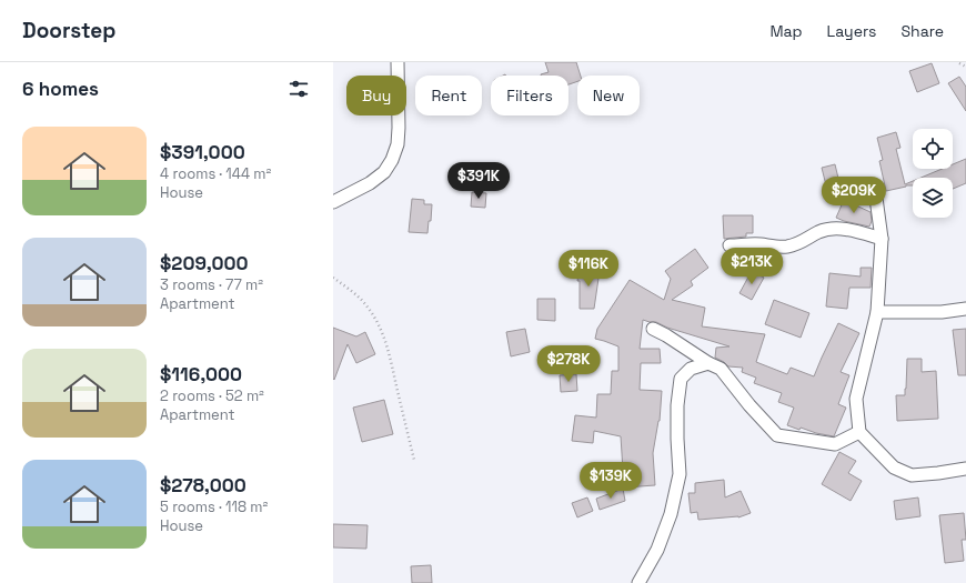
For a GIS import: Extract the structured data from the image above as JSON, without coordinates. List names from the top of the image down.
{
  "page": {
    "header": "Doorstep",
    "nav": ["Map", "Layers", "Share"],
    "heading": "6 homes",
    "chip": [
      "Buy",
      "Rent",
      "Filters",
      "New"
    ],
    "list": [
      {
        "name": "$391,000",
        "note": "4 rooms · 144 m² · House"
      },
      {
        "name": "$209,000",
        "note": "3 rooms · 77 m² · Apartment"
      },
      {
        "name": "$116,000",
        "note": "2 rooms · 52 m² · Apartment"
      },
      {
        "name": "$278,000",
        "note": "5 rooms · 118 m² · House"
      }
    ],
    "price": [
      "$391K",
      "$209K",
      "$213K",
      "$116K",
      "$278K",
      "$139K"
    ]
  }
}
